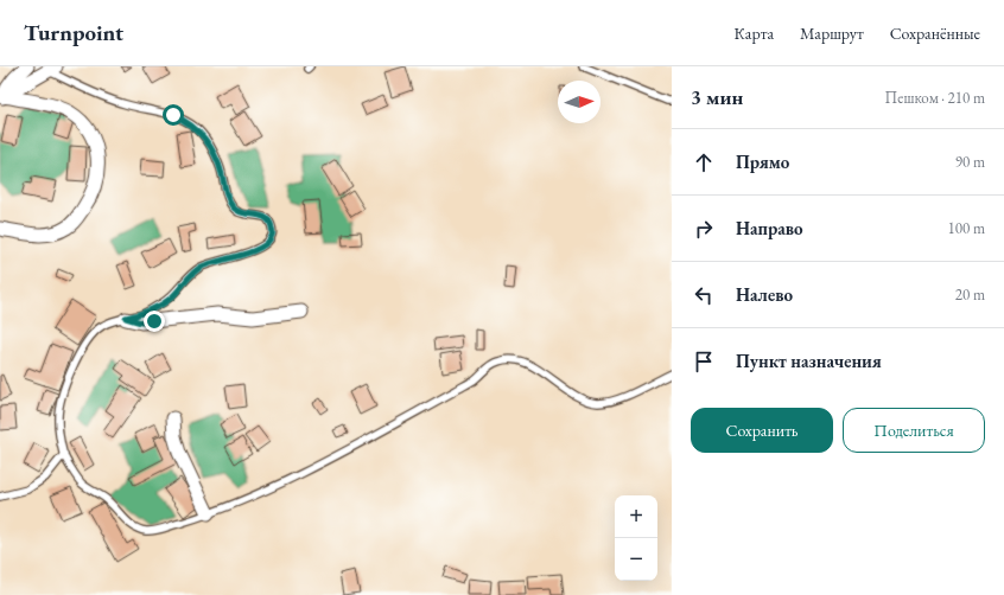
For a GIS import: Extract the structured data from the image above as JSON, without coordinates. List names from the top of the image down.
{
  "north": "right",
  "page": {
    "header": "Turnpoint",
    "nav": ["Карта", "Маршрут", "Сохранённые"],
    "heading": ["3 мин", "Пешком · 210 m"],
    "list": [
      ["Прямо", "90 m"],
      ["Направо", "100 m"],
      ["Налево", "20 m"],
      "Пункт назначения"
    ],
    "buttons": ["Сохранить", "Поделиться"],
    "map_buttons": ["+", "−"]
  }
}
